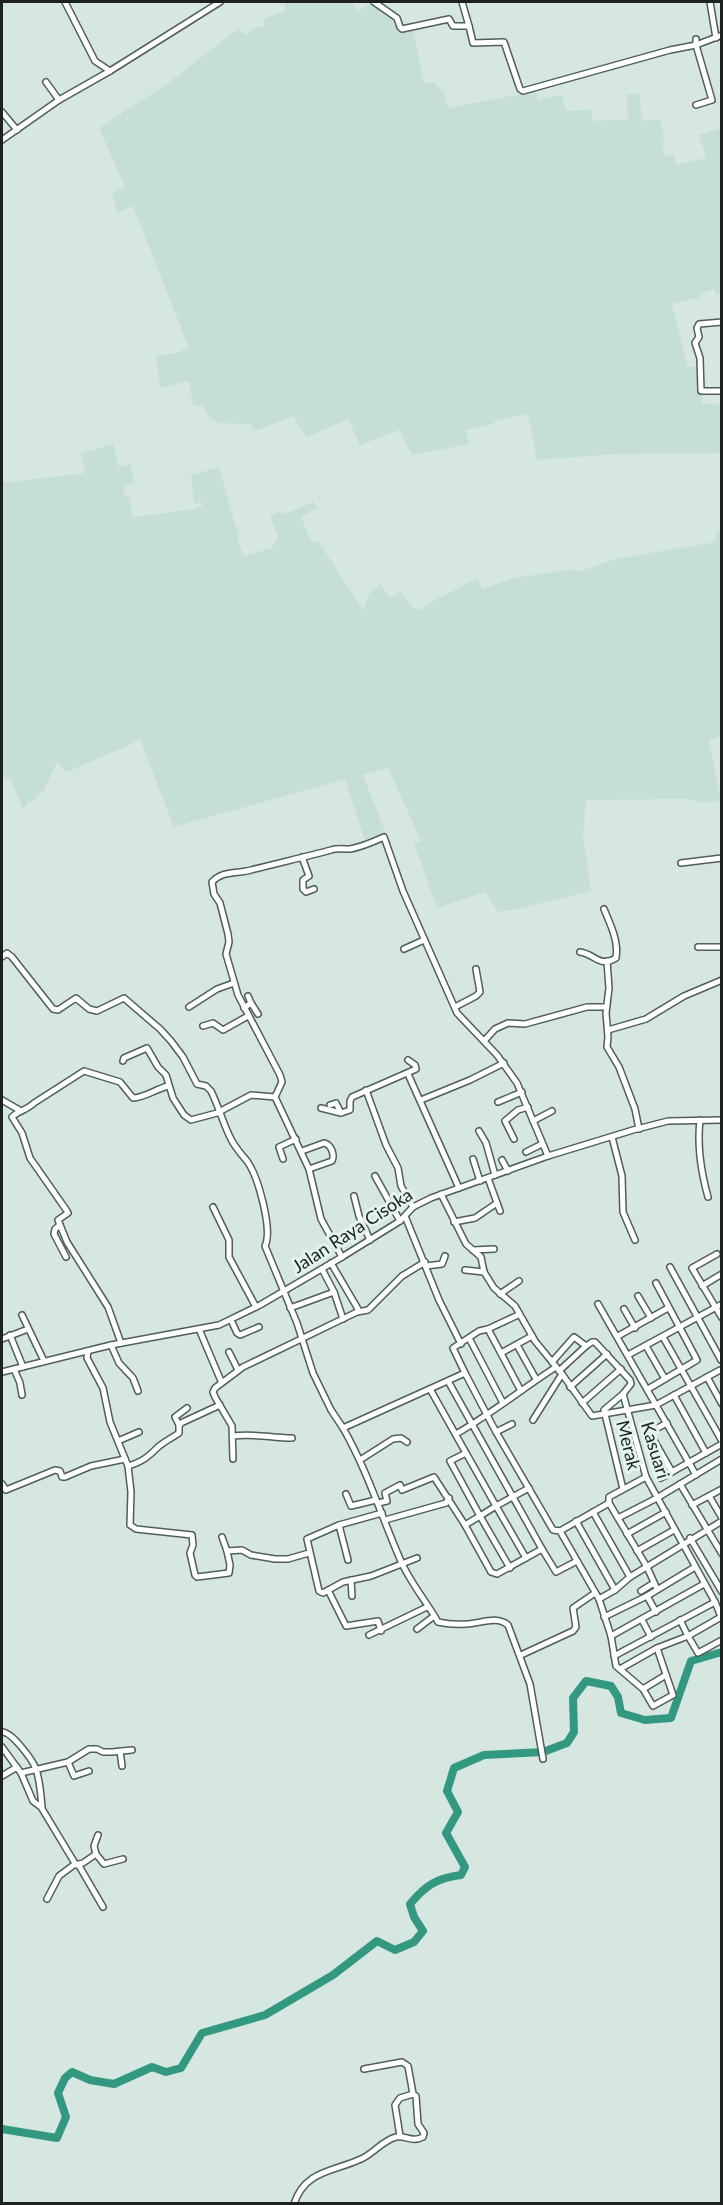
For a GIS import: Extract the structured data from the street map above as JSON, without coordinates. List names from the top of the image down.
{
  "streets": {
    "street": ["Jalan Raya Cisoka", "Merak", "Kasuari"]
  }
}
